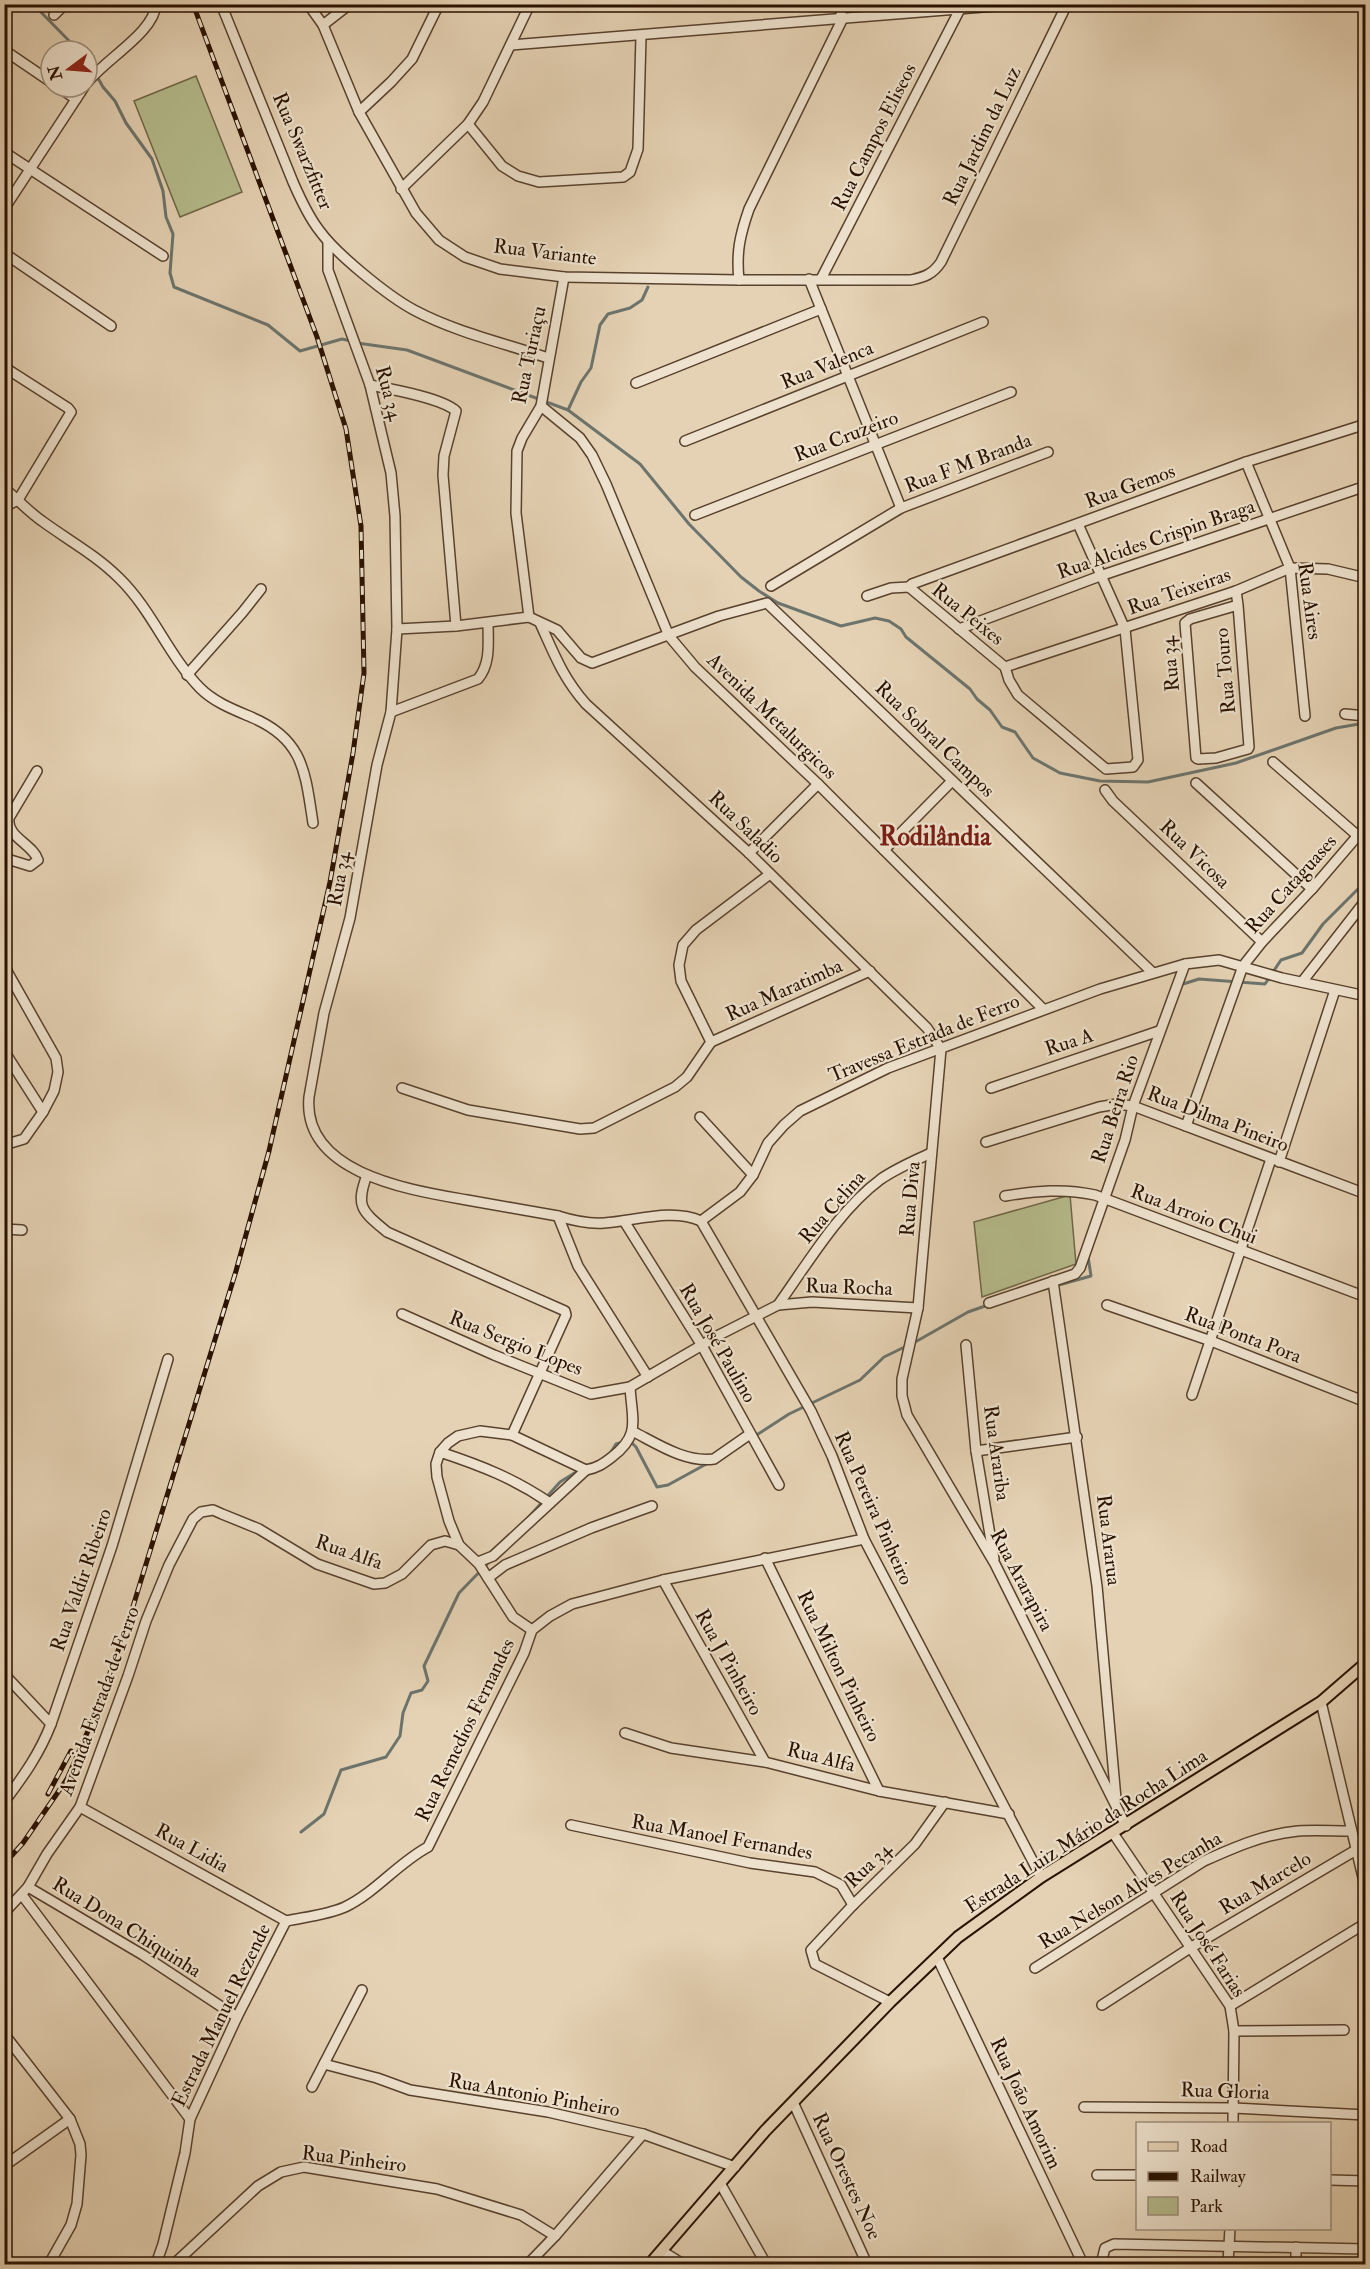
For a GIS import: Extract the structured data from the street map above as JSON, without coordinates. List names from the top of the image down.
{
  "streets": {
    "main road": ["Estrada Luiz Mário da Rocha Lima"],
    "street": [
      "Rua Jardim da Luz",
      "Rua Campos Eliseos",
      "Rua Swarzfitter",
      "Rua Variante",
      "Rua Turiaçu",
      "Rua Valenca",
      "Rua 34",
      "Rua Cruzeiro",
      "Rua F M Branda",
      "Rua Gemos",
      "Rua Alcides Crispin Braga",
      "Rua Teixeiras",
      "Rua Aires",
      "Rua Peixes",
      "Rua Touro",
      "Avenida Metalurgicos",
      "Rua Sobral Campos",
      "Rua Saladio",
      "Rua Vicosa",
      "Rua Cataguases",
      "Rua Maratimba",
      "Travessa Estrada de Ferro",
      "Rua A",
      "Rua Beira Rio",
      "Rua Dilma Pineiro",
      "Rua Diva",
      "Rua Celina",
      "Rua Arroio Chui",
      "Rua Rocha",
      "Rua Ponta Pora",
      "Rua Sergio Lopes",
      "Rua José Paulino",
      "Rua Arariba",
      "Rua Pereira Pinheiro",
      "Rua Ararua",
      "Rua Alfa",
      "Rua Valdir Ribeiro",
      "Rua Ararapira",
      "Rua J Pinheiro",
      "Rua Milton Pinheiro",
      "Avenida Estrada de Ferro",
      "Rua Remedios Fernandes",
      "Rua Manoel Fernandes",
      "Rua Lidia",
      "Rua Marcelo",
      "Rua Nelson Alves Pecanha",
      "Rua Dona Chiquinha",
      "Rua José Farias",
      "Estrada Manuel Rezende",
      "Rua Gloria",
      "Rua Antonio Pinheiro",
      "Rua João Amorim",
      "Rua Pinheiro",
      "Rua Orestes Noe"
    ]
  },
  "crossings": [
    ["Rua Jardim da Luz", "Rua Variante"],
    ["Rua Campos Eliseos", "Rua Variante"],
    ["Rua Swarzfitter", "Rua Turiaçu"],
    ["Rua Swarzfitter", "Rua 34"],
    ["Rua Variante", "Rua Turiaçu"],
    ["Rua Turiaçu", "Avenida Metalurgicos"],
    ["Rua 34", "Rua Touro"],
    ["Rua 34", "Rua Alfa"],
    ["Rua 34", "Estrada Luiz Mário da Rocha Lima"],
    ["Rua 34", "Rua Manoel Fernandes"],
    ["Rua Gemos", "Rua Aires"],
    ["Rua Gemos", "Rua Peixes"],
    ["Rua Alcides Crispin Braga", "Rua Aires"],
    ["Rua Alcides Crispin Braga", "Rua Peixes"],
    ["Rua Teixeiras", "Rua Aires"],
    ["Rua Teixeiras", "Rua Peixes"],
    ["Rua Teixeiras", "Rua Touro"],
    ["Avenida Metalurgicos", "Rua Sobral Campos"],
    ["Avenida Metalurgicos", "Travessa Estrada de Ferro"],
    ["Rua Sobral Campos", "Travessa Estrada de Ferro"],
    ["Rua Saladio", "Rua Maratimba"],
    ["Rua Saladio", "Travessa Estrada de Ferro"],
    ["Rua Saladio", "Rua Diva"],
    ["Rua Vicosa", "Rua Cataguases"],
    ["Rua Cataguases", "Travessa Estrada de Ferro"],
    ["Rua Cataguases", "Rua Dilma Pineiro"],
    ["Travessa Estrada de Ferro", "Rua Beira Rio"],
    ["Travessa Estrada de Ferro", "Rua Diva"],
    ["Travessa Estrada de Ferro", "Rua Pereira Pinheiro"],
    ["Rua A", "Rua Beira Rio"],
    ["Rua Beira Rio", "Rua Dilma Pineiro"],
    ["Rua Beira Rio", "Rua Arroio Chui"],
    ["Rua Beira Rio", "Rua Ararua"],
    ["Rua Diva", "Rua Celina"],
    ["Rua Diva", "Rua Rocha"],
    ["Rua Diva", "Rua Ararapira"],
    ["Rua Celina", "Rua Rocha"],
    ["Rua Celina", "Rua Sergio Lopes"],
    ["Rua Rocha", "Rua Sergio Lopes"],
    ["Rua Sergio Lopes", "Rua José Paulino"],
    ["Rua Sergio Lopes", "Rua Pereira Pinheiro"],
    ["Rua Arariba", "Rua Ararapira"],
    ["Rua Pereira Pinheiro", "Rua Alfa"],
    ["Rua Pereira Pinheiro", "Rua Remedios Fernandes"],
    ["Rua Pereira Pinheiro", "Estrada Luiz Mário da Rocha Lima"],
    ["Rua Ararua", "Rua Ararapira"],
    ["Rua Alfa", "Rua J Pinheiro"],
    ["Rua Alfa", "Rua Milton Pinheiro"],
    ["Rua Alfa", "Avenida Estrada de Ferro"],
    ["Rua Ararapira", "Estrada Luiz Mário da Rocha Lima"],
    ["Rua J Pinheiro", "Rua Remedios Fernandes"],
    ["Rua Milton Pinheiro", "Rua Remedios Fernandes"],
    ["Avenida Estrada de Ferro", "Rua Lidia"],
    ["Avenida Estrada de Ferro", "Rua Dona Chiquinha"],
    ["Rua Remedios Fernandes", "Rua Lidia"],
    ["Rua Remedios Fernandes", "Estrada Manuel Rezende"],
    ["Estrada Luiz Mário da Rocha Lima", "Rua José Farias"],
    ["Estrada Luiz Mário da Rocha Lima", "Rua Antonio Pinheiro"],
    ["Estrada Luiz Mário da Rocha Lima", "Rua João Amorim"],
    ["Estrada Luiz Mário da Rocha Lima", "Rua Orestes Noe"],
    ["Rua Lidia", "Estrada Manuel Rezende"],
    ["Rua Marcelo", "Rua José Farias"],
    ["Rua Nelson Alves Pecanha", "Rua José Farias"],
    ["Rua Dona Chiquinha", "Estrada Manuel Rezende"],
    ["Rua José Farias", "Rua Gloria"]
  ],
  "districts": ["Rodilândia"],
  "legend": ["Road", "Railway", "Park"],
  "north": "left"
}
